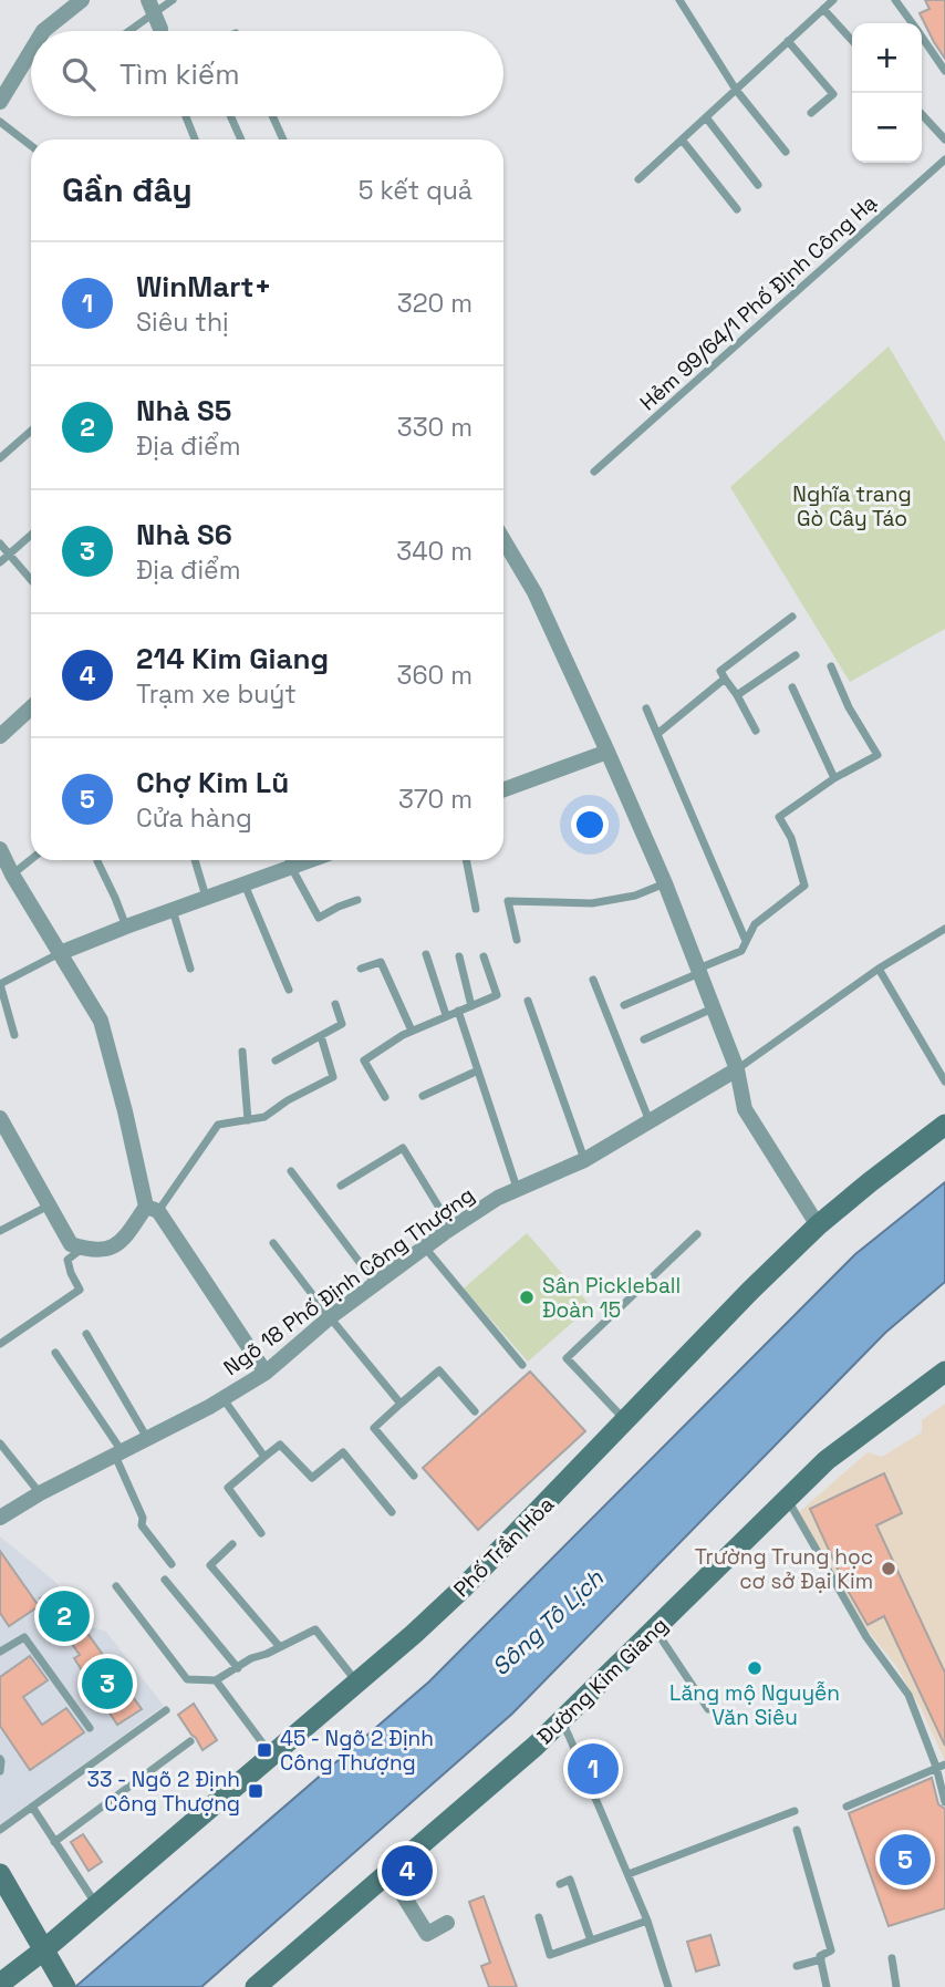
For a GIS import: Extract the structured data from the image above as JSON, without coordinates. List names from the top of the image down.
{
  "streets": {
    "main road": ["Phố Trần Hòa", "Đường Kim Giang"],
    "street": ["Ngõ 18 Phố Định Công Thượng"],
    "lane": ["Hẻm 99/64/1 Phố Định Công Hạ"]
  },
  "water": ["Sông Tô Lịch"],
  "parks": ["Nghĩa trang Gò Cây Táo"],
  "places": {
    "other": ["Sân Pickleball Đoàn 15", "Trường Trung học cơ sở Đại Kim", "Lăng mộ Nguyễn Văn Siêu"],
    "transit": ["45 - Ngõ 2 Định Công Thượng", "33 - Ngõ 2 Định Công Thượng"]
  },
  "page": {
    "map_buttons": ["+", "−"],
    "search": "Tìm kiếm",
    "heading": ["Gần đây", "5 kết quả"],
    "list": [
      {
        "mark": "1",
        "name": "WinMart+",
        "note": "Siêu thị",
        "value": "320 m"
      },
      {
        "mark": "2",
        "name": "Nhà S5",
        "note": "Địa điểm",
        "value": "330 m"
      },
      {
        "mark": "3",
        "name": "Nhà S6",
        "note": "Địa điểm",
        "value": "340 m"
      },
      {
        "mark": "4",
        "name": "214 Kim Giang",
        "note": "Trạm xe buýt",
        "value": "360 m"
      },
      {
        "mark": "5",
        "name": "Chợ Kim Lũ",
        "note": "Cửa hàng",
        "value": "370 m"
      }
    ],
    "pins": [
      "2",
      "3",
      "1",
      "5",
      "4"
    ]
  }
}
